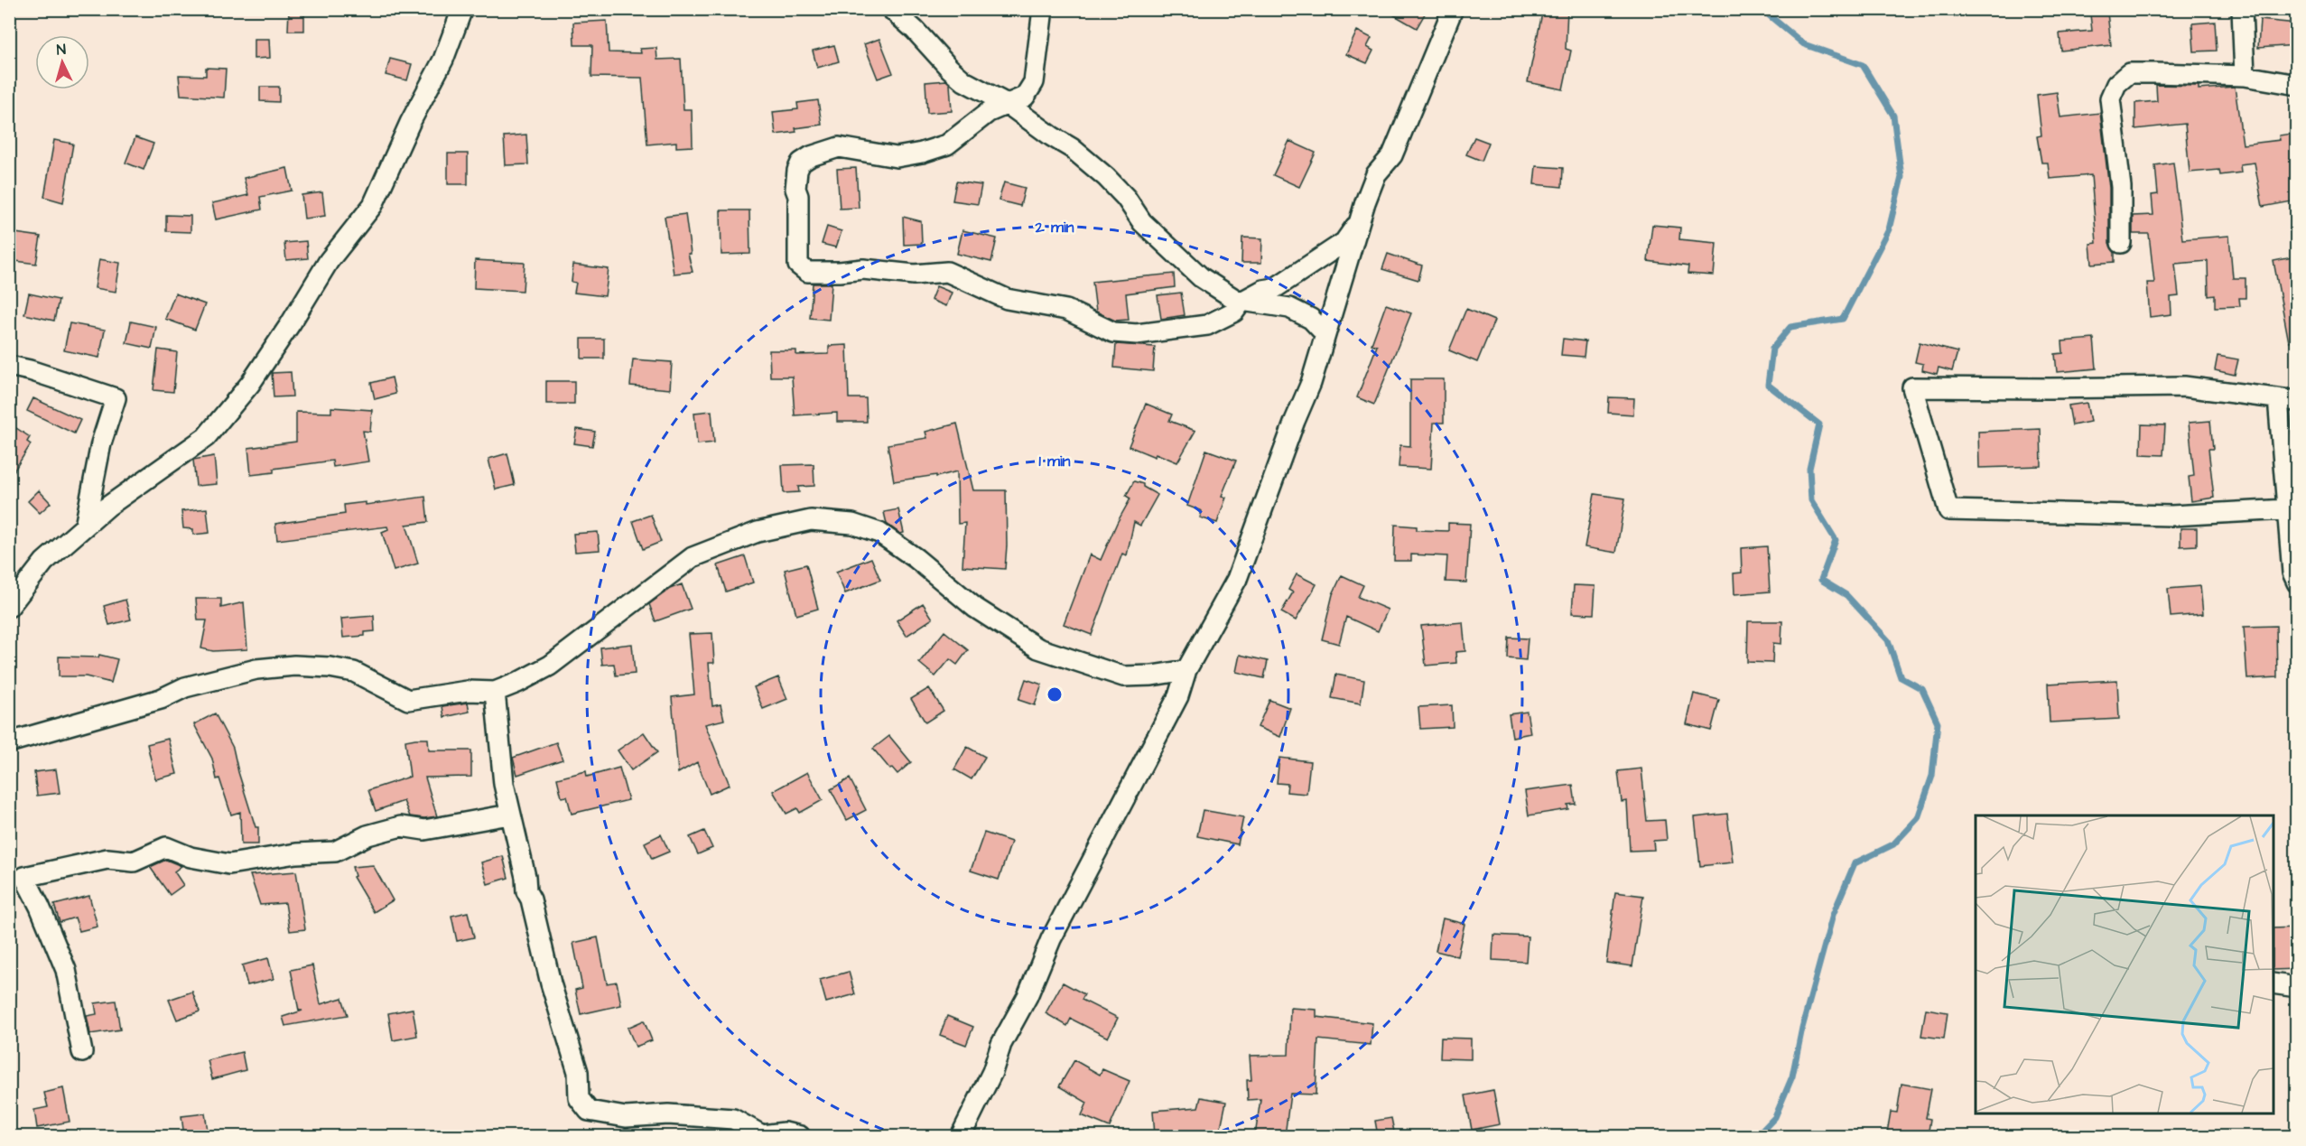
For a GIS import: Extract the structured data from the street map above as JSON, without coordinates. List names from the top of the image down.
{
  "north": "top",
  "rings": ["2 min", "1 min"]
}
